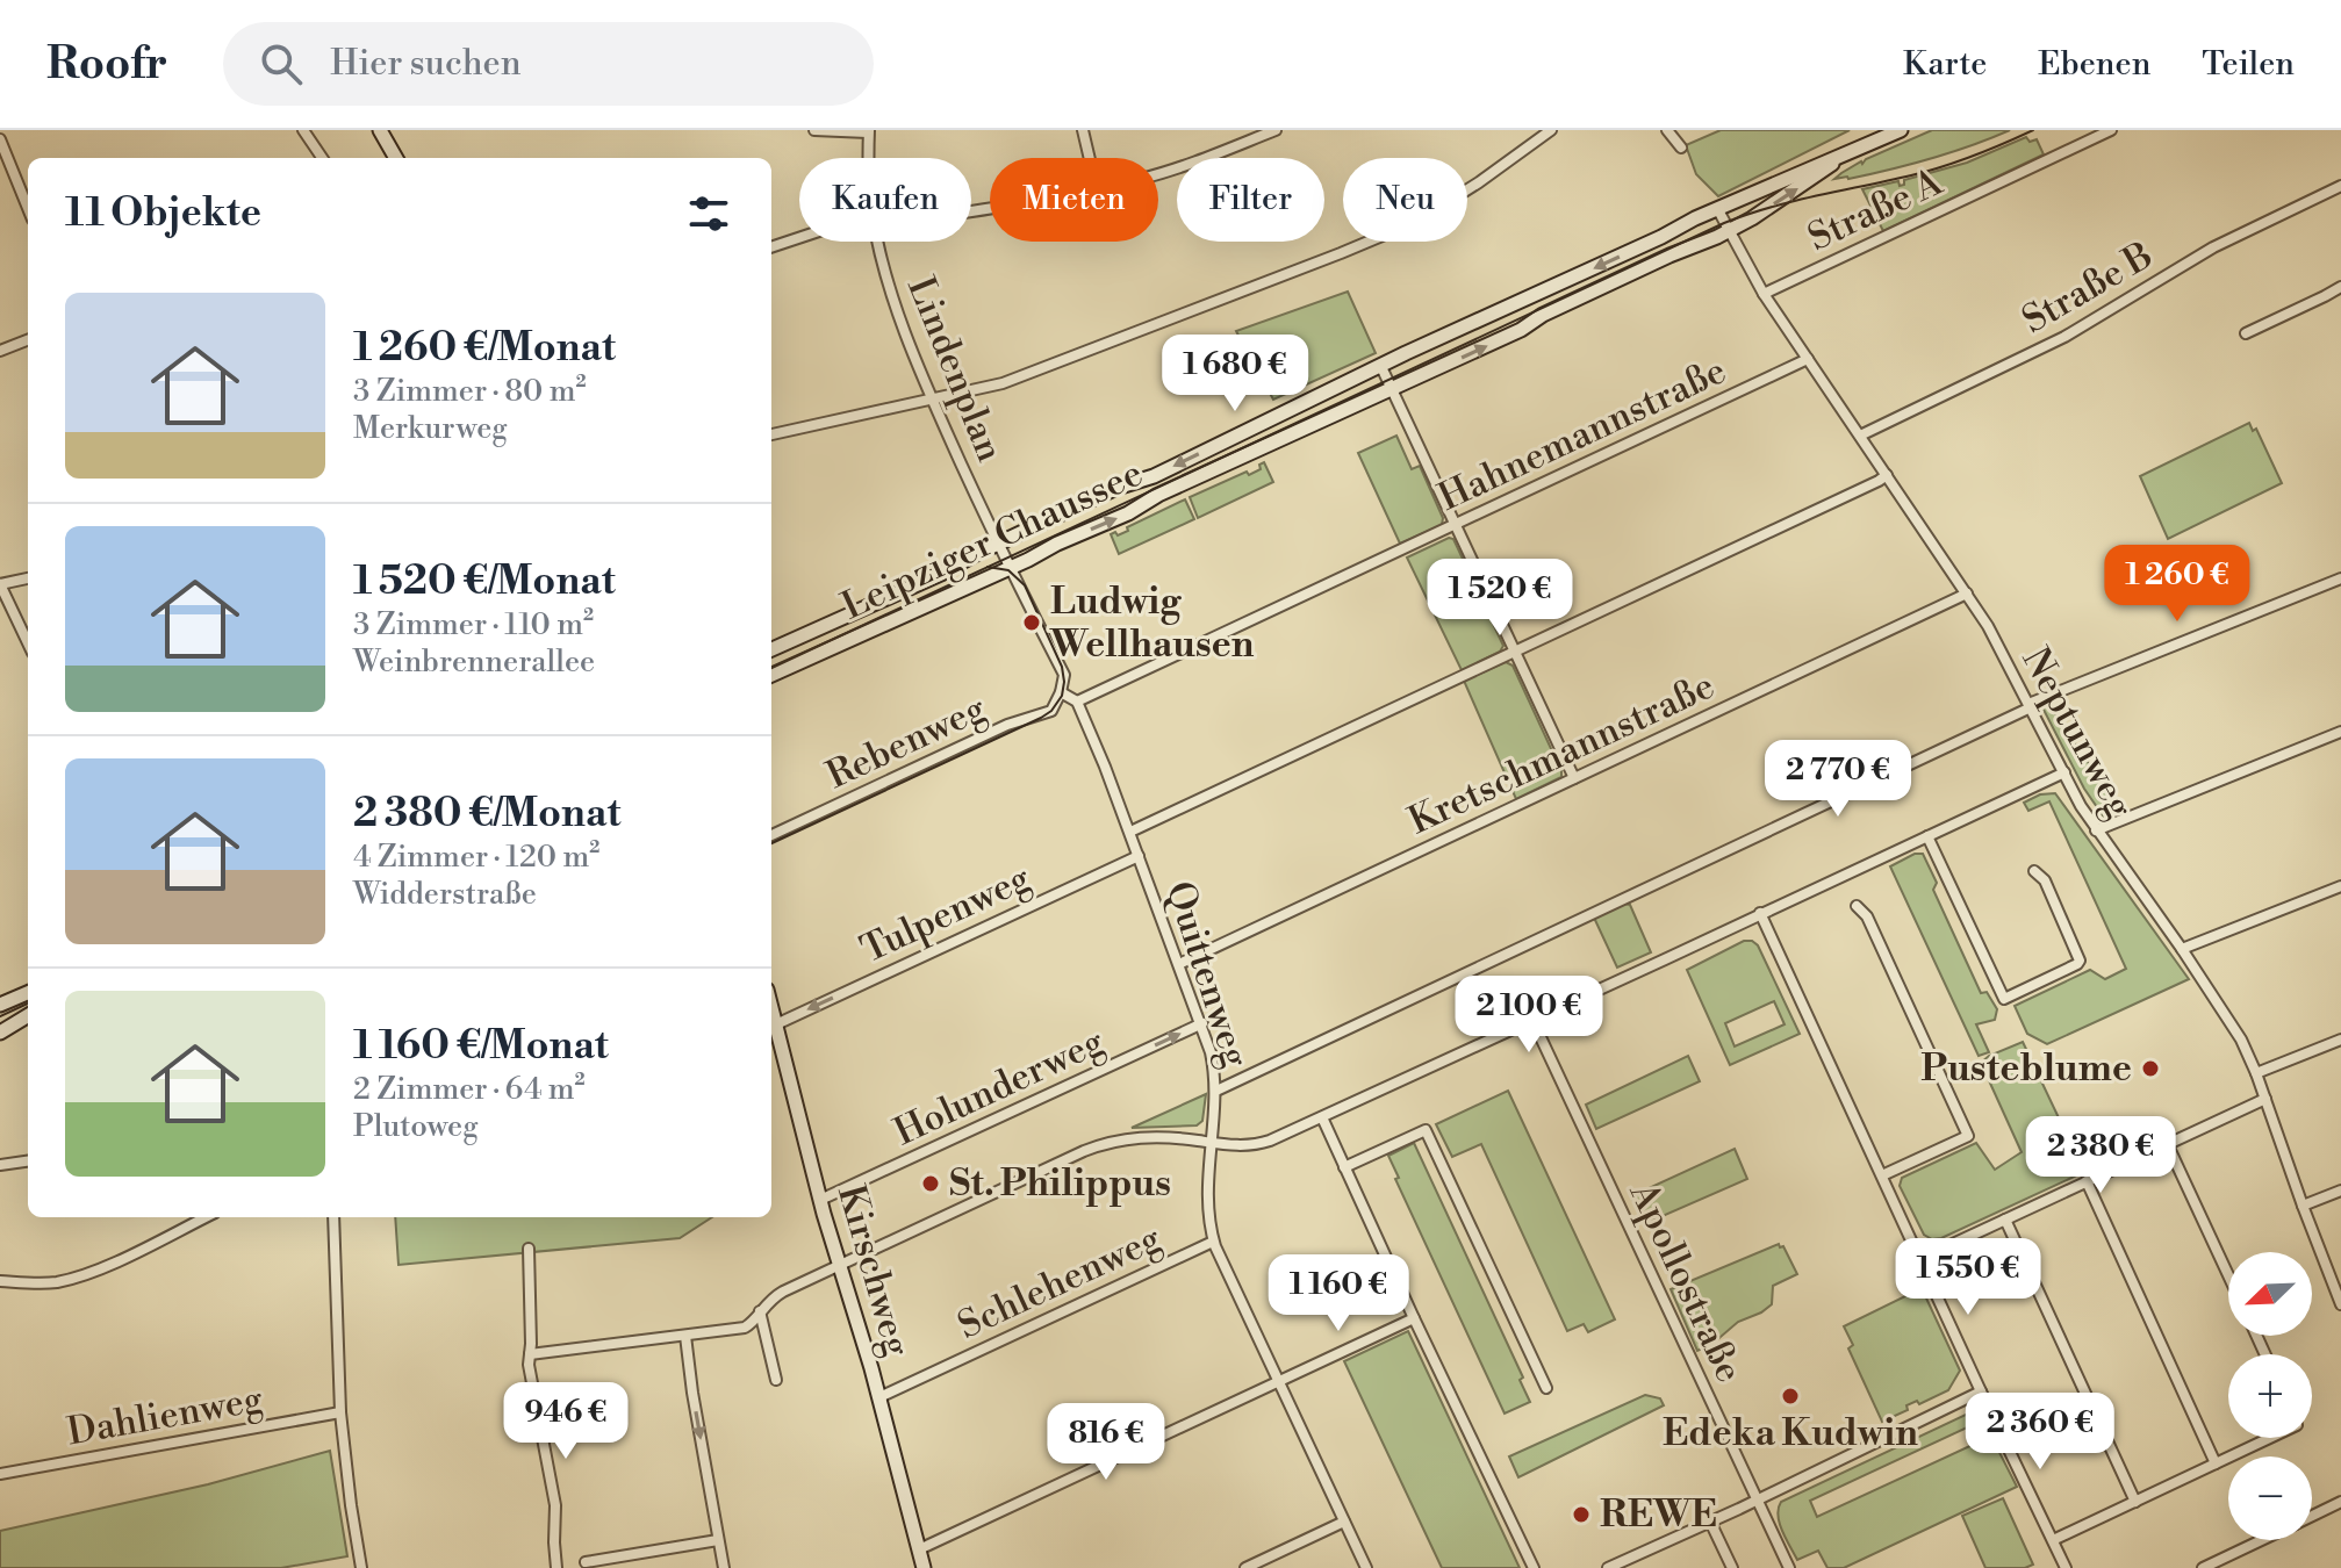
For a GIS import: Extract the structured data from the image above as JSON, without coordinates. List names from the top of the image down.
{
  "streets": {
    "main road": ["Leipziger Chaussee", "Kirschweg"],
    "street": [
      "Straße A",
      "Straße B",
      "Lindenplan",
      "Hahnemannstraße",
      "Neptunweg",
      "Rebenweg",
      "Kretschmannstraße",
      "Tulpenweg",
      "Quittenweg",
      "Holunderweg",
      "Schlehenweg",
      "Apollostraße",
      "Dahlienweg"
    ]
  },
  "crossings": [
    ["Straße A", "Neptunweg"],
    ["Straße B", "Neptunweg"],
    ["Lindenplan", "Leipziger Chaussee"],
    ["Hahnemannstraße", "Neptunweg"],
    ["Hahnemannstraße", "Quittenweg"],
    ["Leipziger Chaussee", "Neptunweg"],
    ["Neptunweg", "Kretschmannstraße"],
    ["Kretschmannstraße", "Quittenweg"],
    ["Tulpenweg", "Quittenweg"],
    ["Tulpenweg", "Kirschweg"],
    ["Quittenweg", "Holunderweg"],
    ["Quittenweg", "Schlehenweg"],
    ["Holunderweg", "Kirschweg"],
    ["Kirschweg", "Schlehenweg"]
  ],
  "one_way": ["Tulpenweg"],
  "places": [
    "Ludwig Wellhausen",
    "Pusteblume",
    "St. Philippus",
    "Edeka Kudwin",
    "REWE"
  ],
  "north": "bottom left",
  "page": {
    "header": "Roofr",
    "search": "Hier suchen",
    "nav": ["Karte", "Ebenen", "Teilen"],
    "chip": [
      "Kaufen",
      "Mieten",
      "Filter",
      "Neu"
    ],
    "heading": "11 Objekte",
    "list": [
      {
        "name": "1 260 €/Monat",
        "note": "3 Zimmer · 80 m² · Merkurweg"
      },
      {
        "name": "1 520 €/Monat",
        "note": "3 Zimmer · 110 m² · Weinbrennerallee"
      },
      {
        "name": "2 380 €/Monat",
        "note": "4 Zimmer · 120 m² · Widderstraße"
      },
      {
        "name": "1 160 €/Monat",
        "note": "2 Zimmer · 64 m² · Plutoweg"
      }
    ],
    "price": [
      "1 680 €",
      "1 260 €",
      "1 520 €",
      "2 770 €",
      "2 100 €",
      "2 380 €",
      "1 550 €",
      "1 160 €",
      "946 €",
      "2 360 €",
      "816 €"
    ],
    "map_buttons": ["+", "−"]
  }
}
